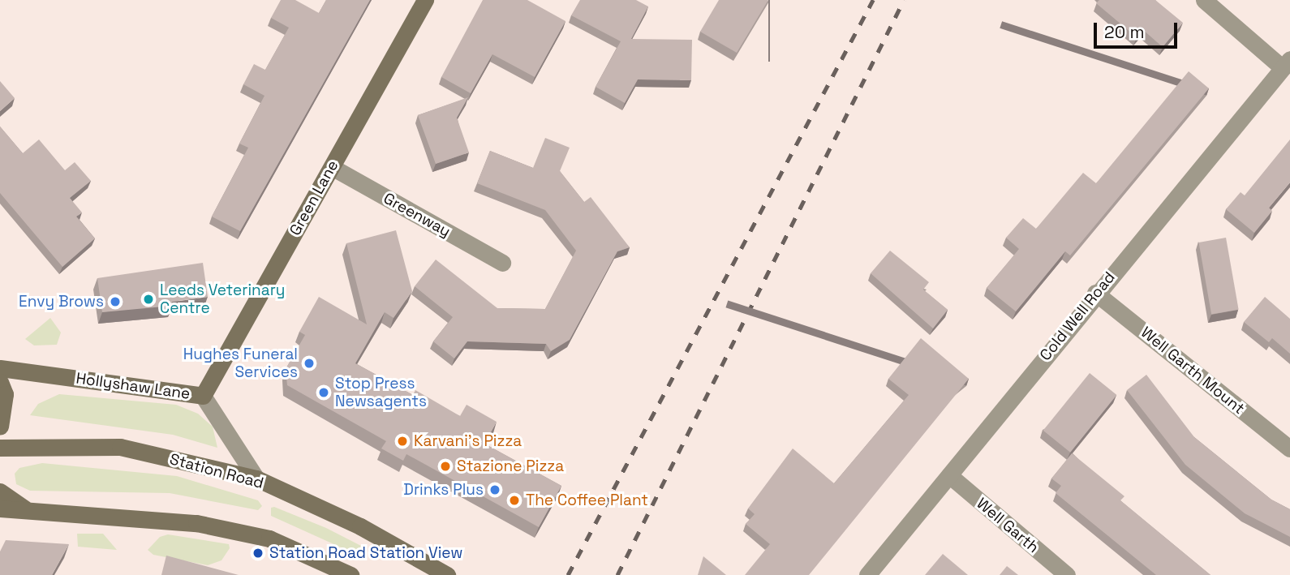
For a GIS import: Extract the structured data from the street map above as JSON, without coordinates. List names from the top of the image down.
{
  "streets": {
    "main road": ["Green Lane", "Hollyshaw Lane", "Station Road"],
    "street": [
      "Greenway",
      "Cold Well Road",
      "Well Garth Mount",
      "Well Garth"
    ]
  },
  "crossings": [
    ["Green Lane", "Greenway"],
    ["Green Lane", "Hollyshaw Lane"],
    ["Cold Well Road", "Well Garth Mount"],
    ["Cold Well Road", "Well Garth"],
    ["Hollyshaw Lane", "Station Road"]
  ],
  "places": [
    "Leeds Veterinary Centre",
    "Envy Brows",
    "Hughes Funeral Services",
    "Stop Press Newsagents",
    "Karvani's Pizza",
    "Stazione Pizza",
    "Drinks Plus",
    "The Coffee Plant",
    "Station Road Station View"
  ],
  "scale_bar": "20 m"
}
